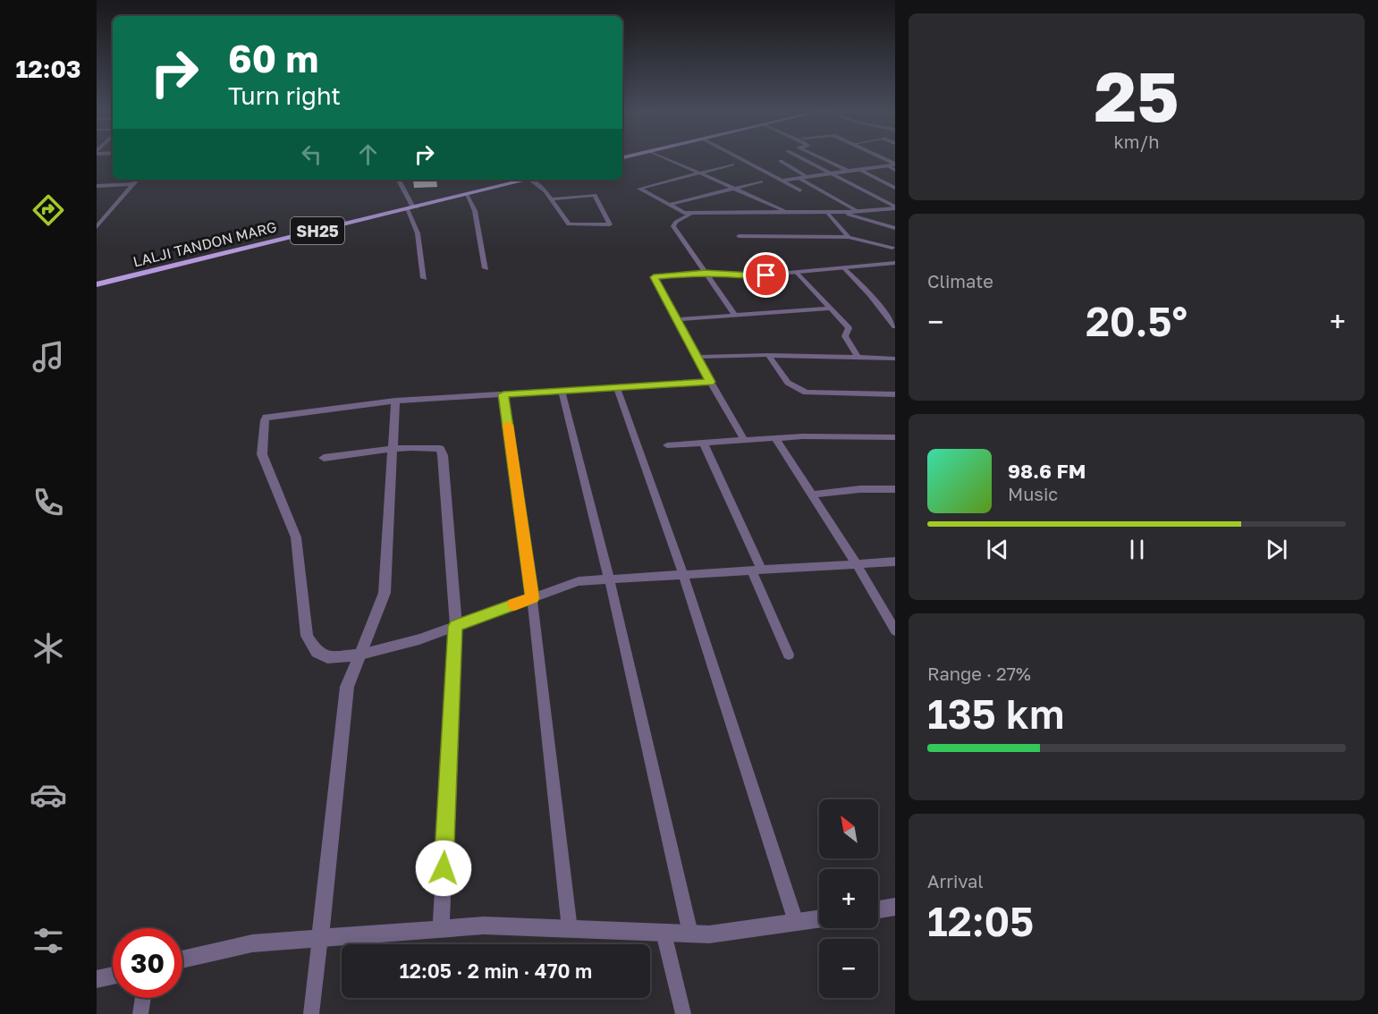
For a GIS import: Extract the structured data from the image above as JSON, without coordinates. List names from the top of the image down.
{
  "streets": {
    "main road": ["SH25", "LALJI TANDON MARG"]
  },
  "north": "top left",
  "page": {
    "tabs": "12:03",
    "tile": [
      ["25", "km/h"],
      "Climate",
      ["Range · 27%", "135 km"],
      ["Arrival", "12:05"]
    ],
    "turn": ["60 m", "Turn right"],
    "heat": ["−", "20.5°", "+"],
    "song": ["98.6 FM", "Music"],
    "map_buttons": ["+", "−"],
    "limit": "30",
    "trip": "12:05 · 2 min · 470 m"
  }
}
